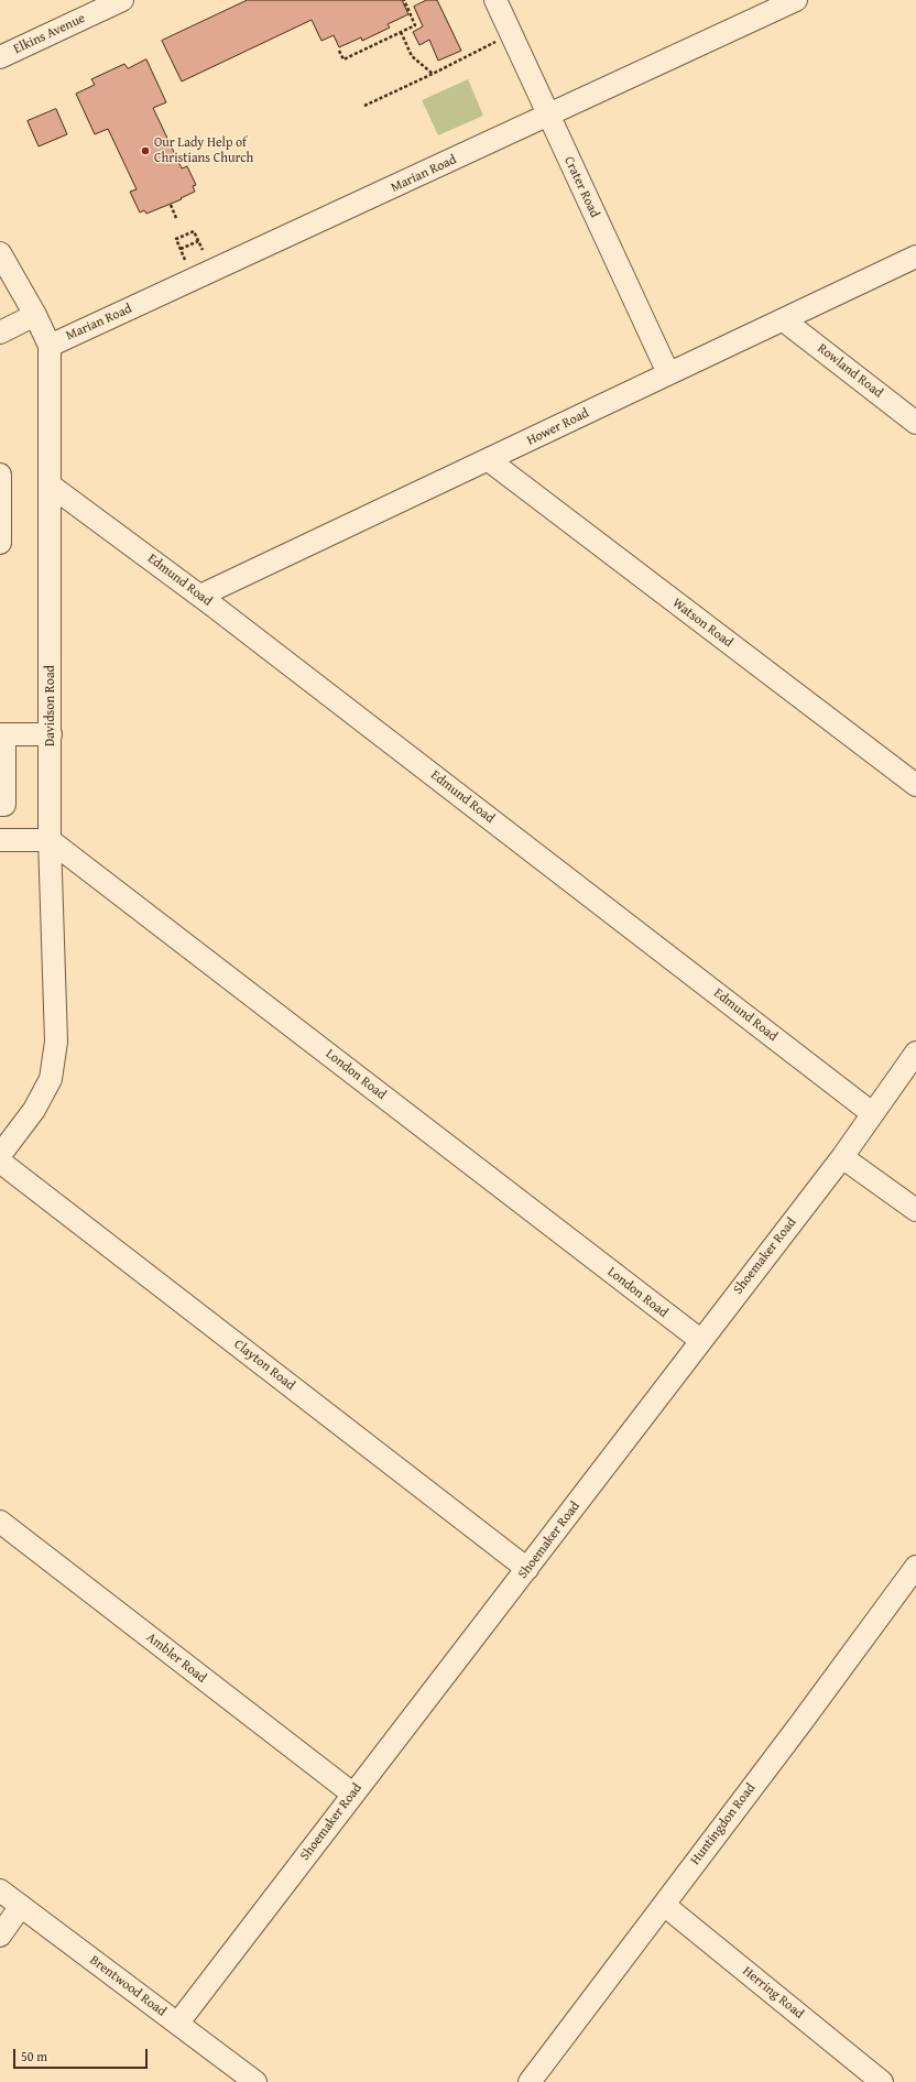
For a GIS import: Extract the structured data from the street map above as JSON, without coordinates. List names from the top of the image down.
{
  "streets": {
    "street": [
      "Elkins Avenue",
      "Marian Road",
      "Crater Road",
      "Rowland Road",
      "Hower Road",
      "Edmund Road",
      "Watson Road",
      "Davidson Road",
      "London Road",
      "Shoemaker Road",
      "Clayton Road",
      "Ambler Road",
      "Huntingdon Road",
      "Brentwood Road",
      "Herring Road"
    ]
  },
  "crossings": [
    ["Marian Road", "Crater Road"],
    ["Marian Road", "Davidson Road"],
    ["Crater Road", "Hower Road"],
    ["Rowland Road", "Hower Road"],
    ["Hower Road", "Edmund Road"],
    ["Hower Road", "Watson Road"],
    ["Edmund Road", "Davidson Road"],
    ["Edmund Road", "Shoemaker Road"],
    ["Davidson Road", "London Road"],
    ["London Road", "Shoemaker Road"],
    ["Shoemaker Road", "Clayton Road"],
    ["Shoemaker Road", "Ambler Road"],
    ["Shoemaker Road", "Brentwood Road"],
    ["Huntingdon Road", "Herring Road"]
  ],
  "places": ["Our Lady Help of Christians Church"],
  "scale_bar": "50 m"
}
